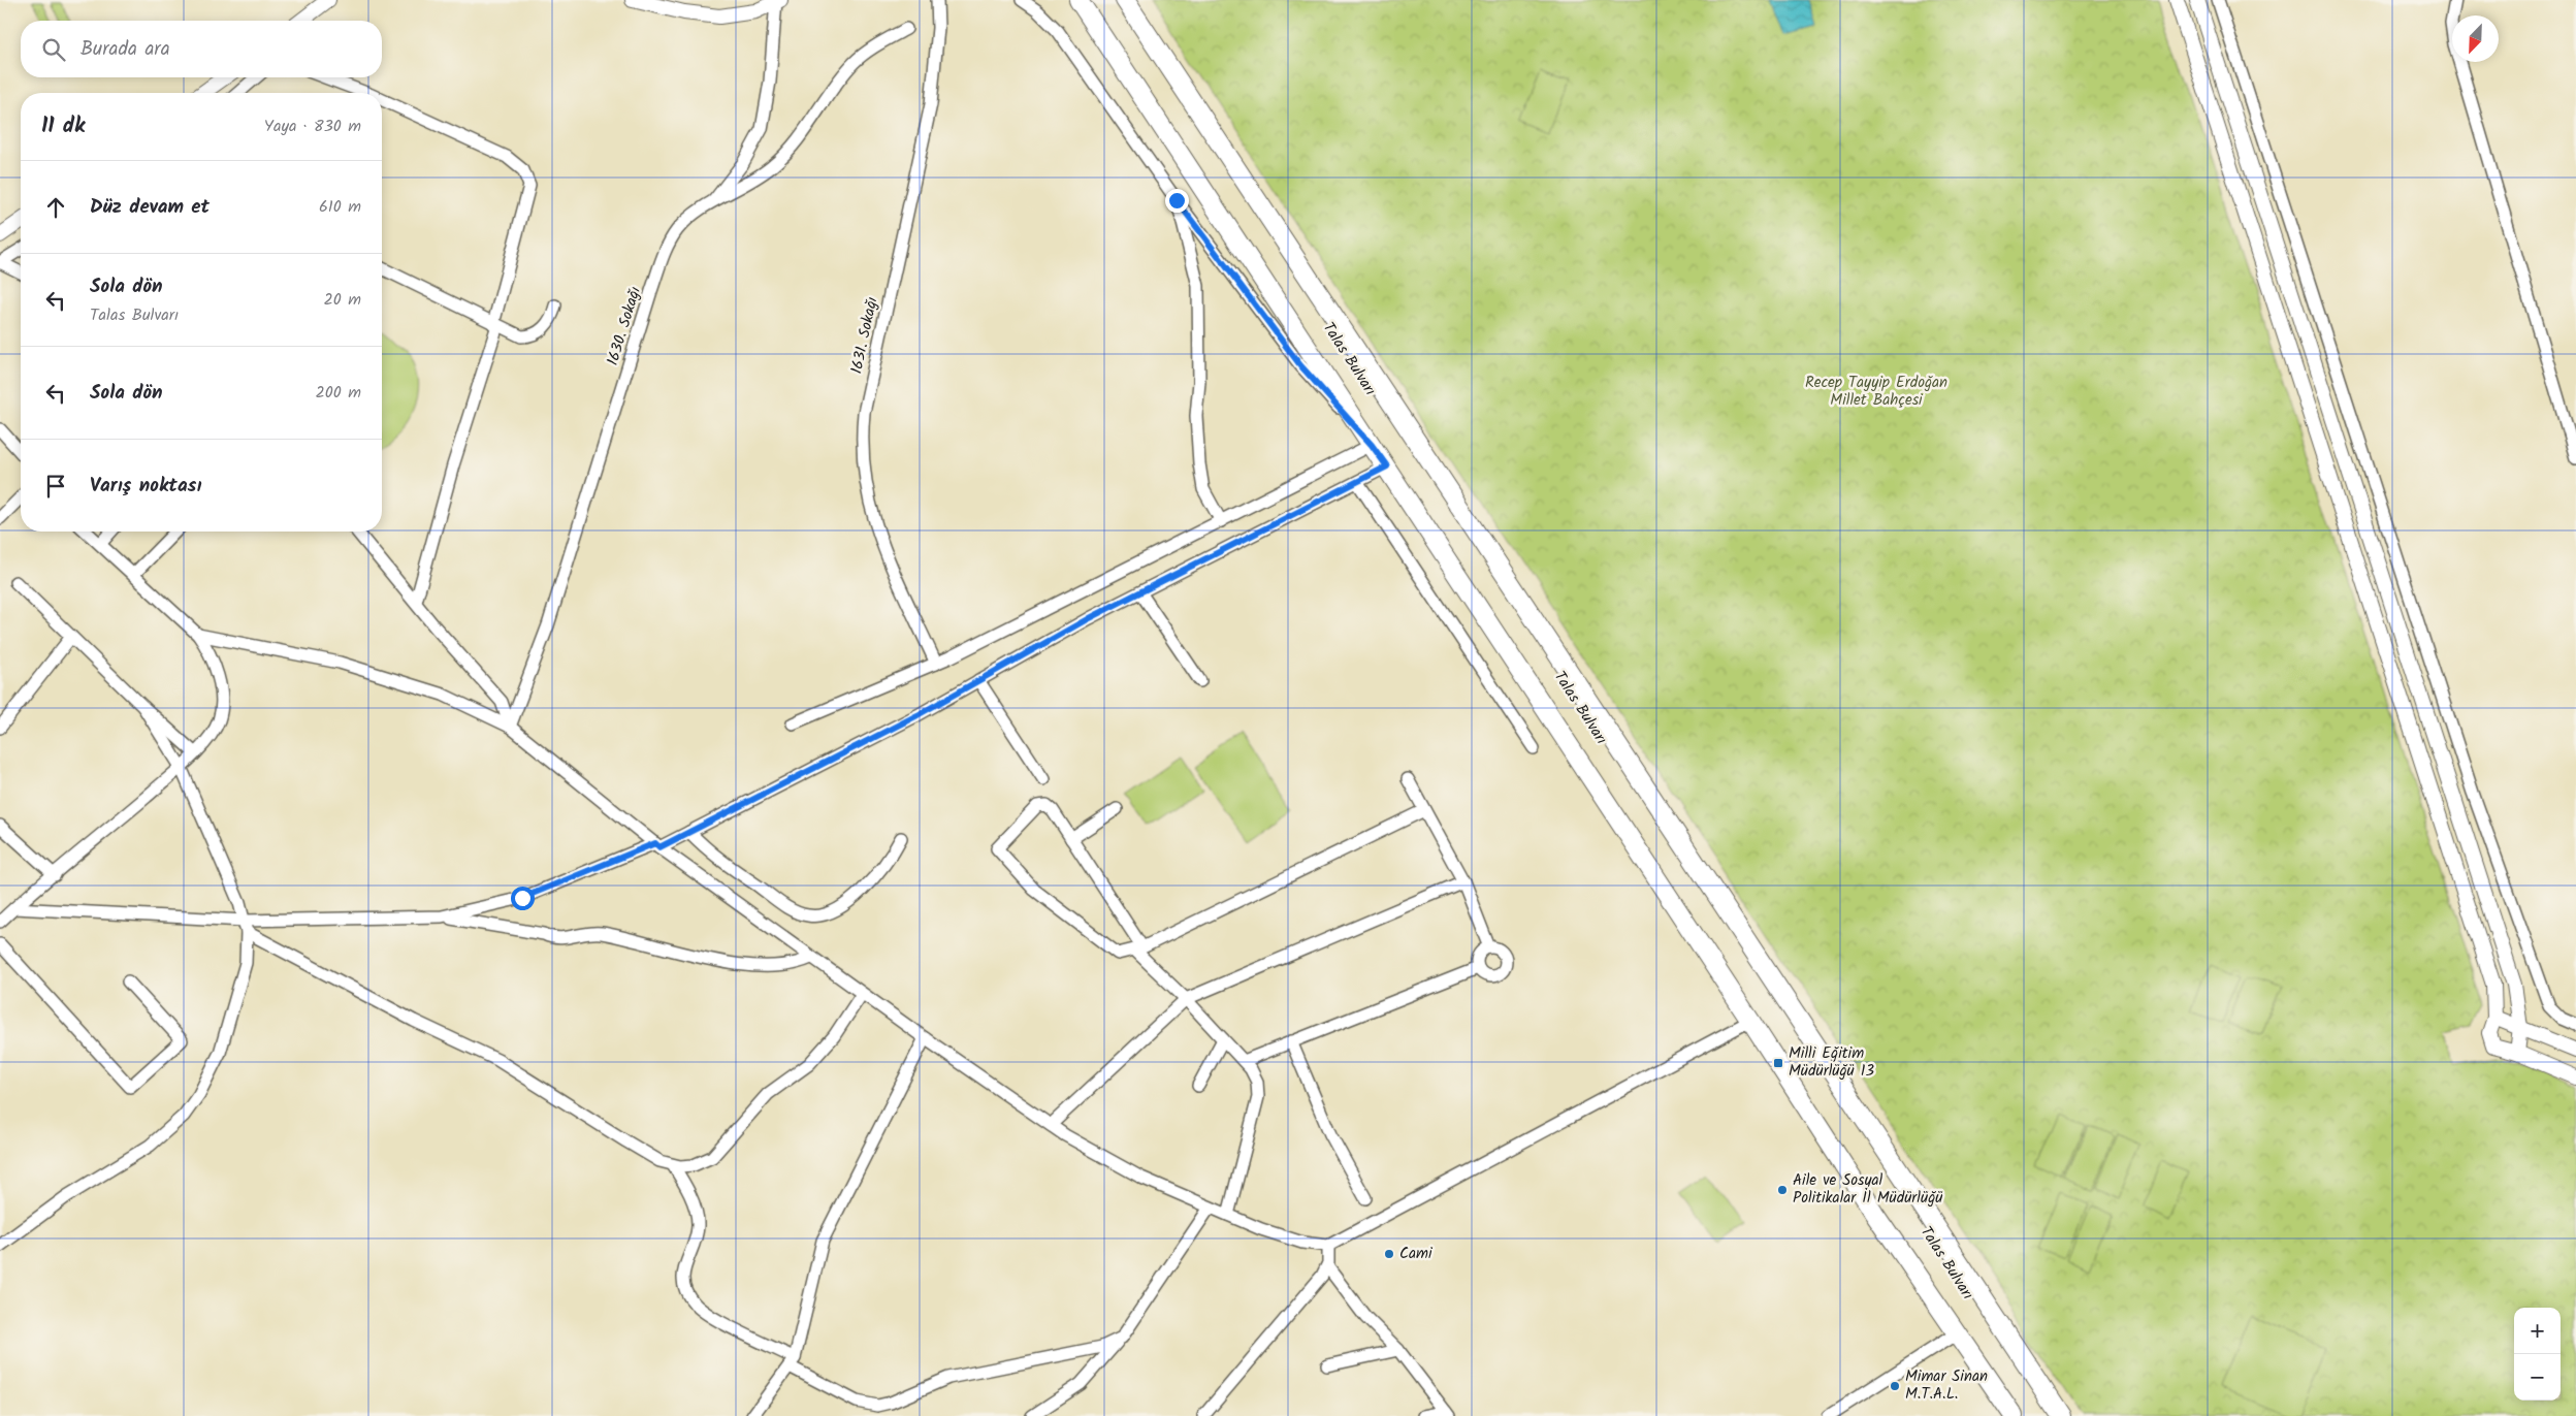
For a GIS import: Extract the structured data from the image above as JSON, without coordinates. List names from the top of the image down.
{
  "streets": {
    "main road": ["Talas Bulvarı"],
    "street": ["1630. Sokağı", "1631. Sokağı"]
  },
  "parks": ["Recep Tayyip Erdoğan Millet Bahçesi"],
  "places": {
    "transit": ["Milli Eğitim Müdürlüğü 13"],
    "other": ["Aile ve Sosyal Politikalar İl Müdürlüğü", "Cami", "Mimar Sinan M.T.A.L."]
  },
  "north": "bottom left",
  "page": {
    "search": "Burada ara",
    "heading": ["11 dk", "Yaya · 830 m"],
    "list": [
      ["Düz devam et", "610 m"],
      ["Sola dön", "Talas Bulvarı", "20 m"],
      ["Sola dön", "200 m"],
      "Varış noktası"
    ],
    "map_buttons": ["+", "−"]
  }
}
